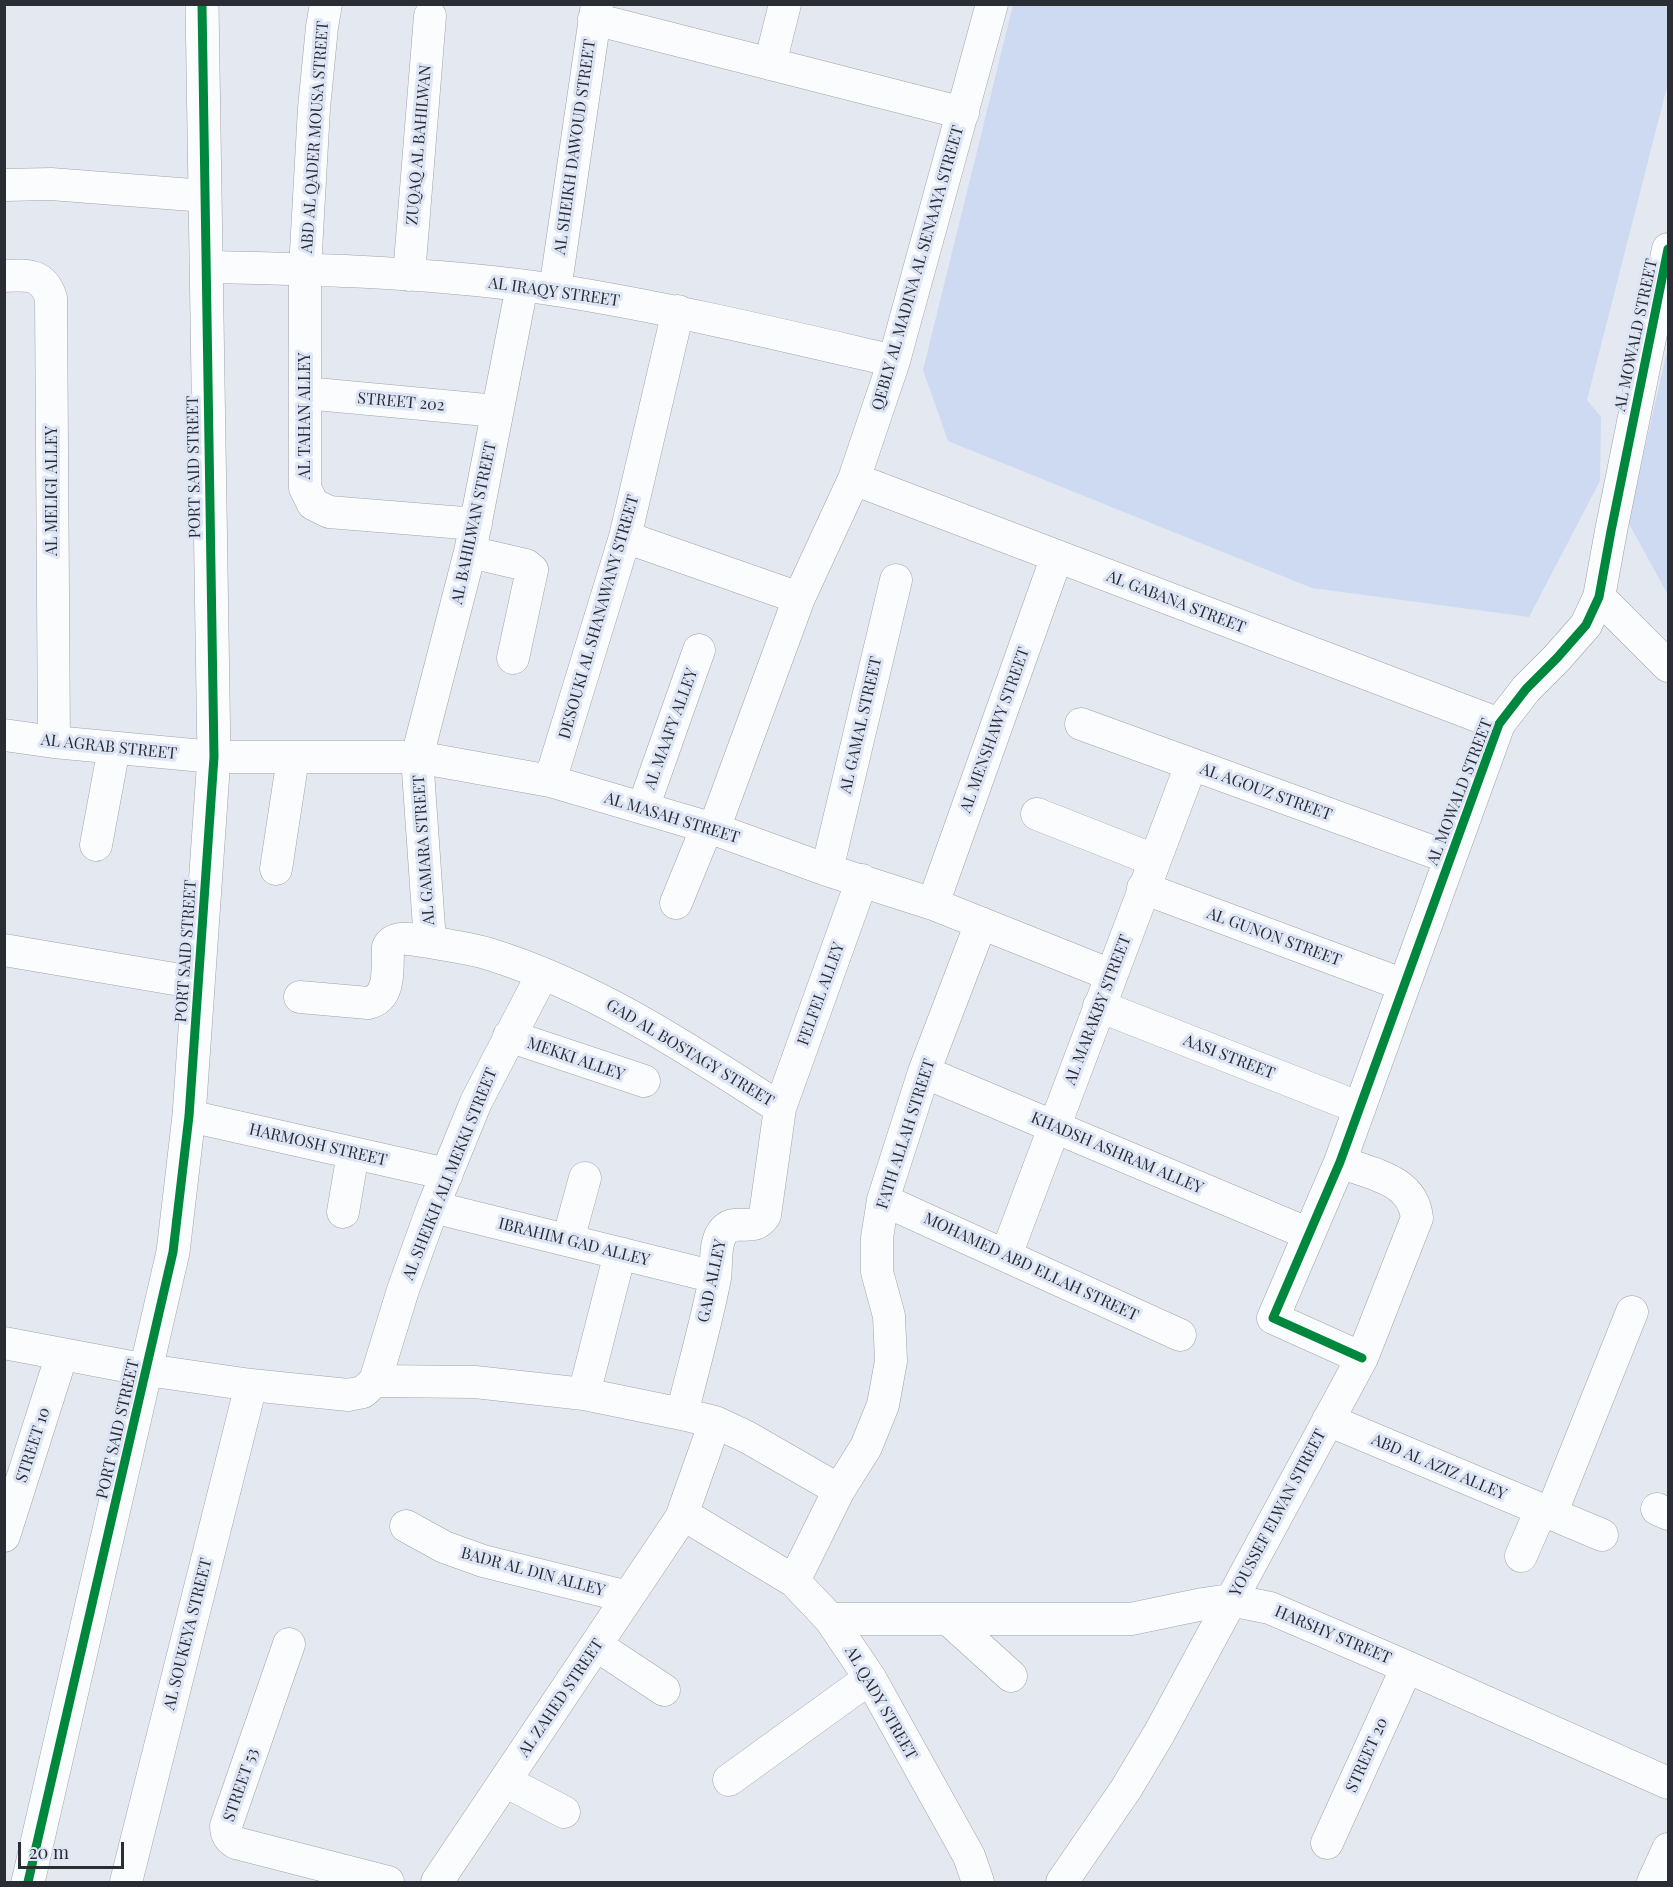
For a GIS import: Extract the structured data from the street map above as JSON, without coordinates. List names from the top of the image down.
{
  "streets": {
    "street": [
      "ABD AL QADER MOUSA STREET",
      "ZUQAQ AL BAHILWAN",
      "AL SHEIKH DAWOUD STREET",
      "QEBLY AL MADINA AL SENAAYA STREET",
      "AL IRAQY STREET",
      "AL MOWALD STREET",
      "STREET 202",
      "AL TAHAN ALLEY",
      "PORT SAID STREET",
      "AL MELIGI ALLEY",
      "AL BAHILWAN STREET",
      "AL GABANA STREET",
      "DESOUKI AL SHANAWANY STREET",
      "AL GAMAL STREET",
      "AL MAAFY ALLEY",
      "AL MENSHAWY STREET",
      "AL AGRAB STREET",
      "AL AGOUZ STREET",
      "AL MASAH STREET",
      "AL GAMARA STREET",
      "AL GUNON STREET",
      "FELFEL ALLEY",
      "AL MARAKBY STREET",
      "GAD AL BOSTAGY STREET",
      "AASI STREET",
      "MEKKI ALLEY",
      "FATH ALLAH STREET",
      "HARMOSH STREET",
      "KHADSH ASHRAM ALLEY",
      "AL SHEIKH ALI MEKKI STREET",
      "IBRAHIM GAD ALLEY",
      "MOHAMED ABD ELLAH STREET",
      "GAD ALLEY",
      "STREET 10",
      "ABD AL AZIZ ALLEY",
      "YOUSSEF ELWAN STREET",
      "BADR AL DIN ALLEY",
      "AL SOUKEYA STREET",
      "HARSHY STREET",
      "AL ZAHED STREET",
      "AL QADY STREET",
      "STREET 20",
      "STREET 53"
    ]
  },
  "crossings": [
    ["ABD AL QADER MOUSA STREET", "AL IRAQY STREET"],
    ["ABD AL QADER MOUSA STREET", "AL TAHAN ALLEY"],
    ["ZUQAQ AL BAHILWAN", "AL IRAQY STREET"],
    ["AL SHEIKH DAWOUD STREET", "AL IRAQY STREET"],
    ["QEBLY AL MADINA AL SENAAYA STREET", "AL IRAQY STREET"],
    ["QEBLY AL MADINA AL SENAAYA STREET", "AL GABANA STREET"],
    ["QEBLY AL MADINA AL SENAAYA STREET", "AL MASAH STREET"],
    ["AL IRAQY STREET", "AL TAHAN ALLEY"],
    ["AL IRAQY STREET", "PORT SAID STREET"],
    ["AL IRAQY STREET", "AL BAHILWAN STREET"],
    ["AL IRAQY STREET", "DESOUKI AL SHANAWANY STREET"],
    ["AL MOWALD STREET", "AL GABANA STREET"],
    ["AL MOWALD STREET", "AL AGOUZ STREET"],
    ["AL MOWALD STREET", "AL GUNON STREET"],
    ["AL MOWALD STREET", "AASI STREET"],
    ["AL MOWALD STREET", "KHADSH ASHRAM ALLEY"],
    ["AL MOWALD STREET", "YOUSSEF ELWAN STREET"],
    ["STREET 202", "AL TAHAN ALLEY"],
    ["STREET 202", "AL BAHILWAN STREET"],
    ["AL TAHAN ALLEY", "AL BAHILWAN STREET"],
    ["PORT SAID STREET", "AL AGRAB STREET"],
    ["PORT SAID STREET", "AL MASAH STREET"],
    ["PORT SAID STREET", "HARMOSH STREET"],
    ["AL MELIGI ALLEY", "AL AGRAB STREET"],
    ["AL BAHILWAN STREET", "AL MASAH STREET"],
    ["AL BAHILWAN STREET", "AL GAMARA STREET"],
    ["AL GABANA STREET", "AL MENSHAWY STREET"],
    ["DESOUKI AL SHANAWANY STREET", "AL MASAH STREET"],
    ["AL GAMAL STREET", "AL MASAH STREET"],
    ["AL MAAFY ALLEY", "AL MASAH STREET"],
    ["AL MENSHAWY STREET", "AL MASAH STREET"],
    ["AL AGRAB STREET", "AL MASAH STREET"],
    ["AL AGOUZ STREET", "AL MARAKBY STREET"],
    ["AL MASAH STREET", "AL GAMARA STREET"],
    ["AL MASAH STREET", "FELFEL ALLEY"],
    ["AL MASAH STREET", "AL MARAKBY STREET"],
    ["AL MASAH STREET", "FATH ALLAH STREET"],
    ["AL GAMARA STREET", "GAD AL BOSTAGY STREET"],
    ["AL GUNON STREET", "AL MARAKBY STREET"],
    ["FELFEL ALLEY", "GAD AL BOSTAGY STREET"],
    ["FELFEL ALLEY", "GAD ALLEY"],
    ["AL MARAKBY STREET", "AASI STREET"],
    ["AL MARAKBY STREET", "KHADSH ASHRAM ALLEY"],
    ["AL MARAKBY STREET", "MOHAMED ABD ELLAH STREET"],
    ["GAD AL BOSTAGY STREET", "AL SHEIKH ALI MEKKI STREET"],
    ["GAD AL BOSTAGY STREET", "GAD ALLEY"],
    ["MEKKI ALLEY", "AL SHEIKH ALI MEKKI STREET"],
    ["FATH ALLAH STREET", "KHADSH ASHRAM ALLEY"],
    ["FATH ALLAH STREET", "MOHAMED ABD ELLAH STREET"],
    ["FATH ALLAH STREET", "AL QADY STREET"],
    ["HARMOSH STREET", "AL SHEIKH ALI MEKKI STREET"],
    ["AL SHEIKH ALI MEKKI STREET", "IBRAHIM GAD ALLEY"],
    ["IBRAHIM GAD ALLEY", "GAD ALLEY"],
    ["ABD AL AZIZ ALLEY", "YOUSSEF ELWAN STREET"],
    ["YOUSSEF ELWAN STREET", "HARSHY STREET"],
    ["BADR AL DIN ALLEY", "AL ZAHED STREET"],
    ["HARSHY STREET", "AL QADY STREET"],
    ["HARSHY STREET", "STREET 20"],
    ["AL ZAHED STREET", "AL QADY STREET"]
  ],
  "scale_bar": "20 m"
}
